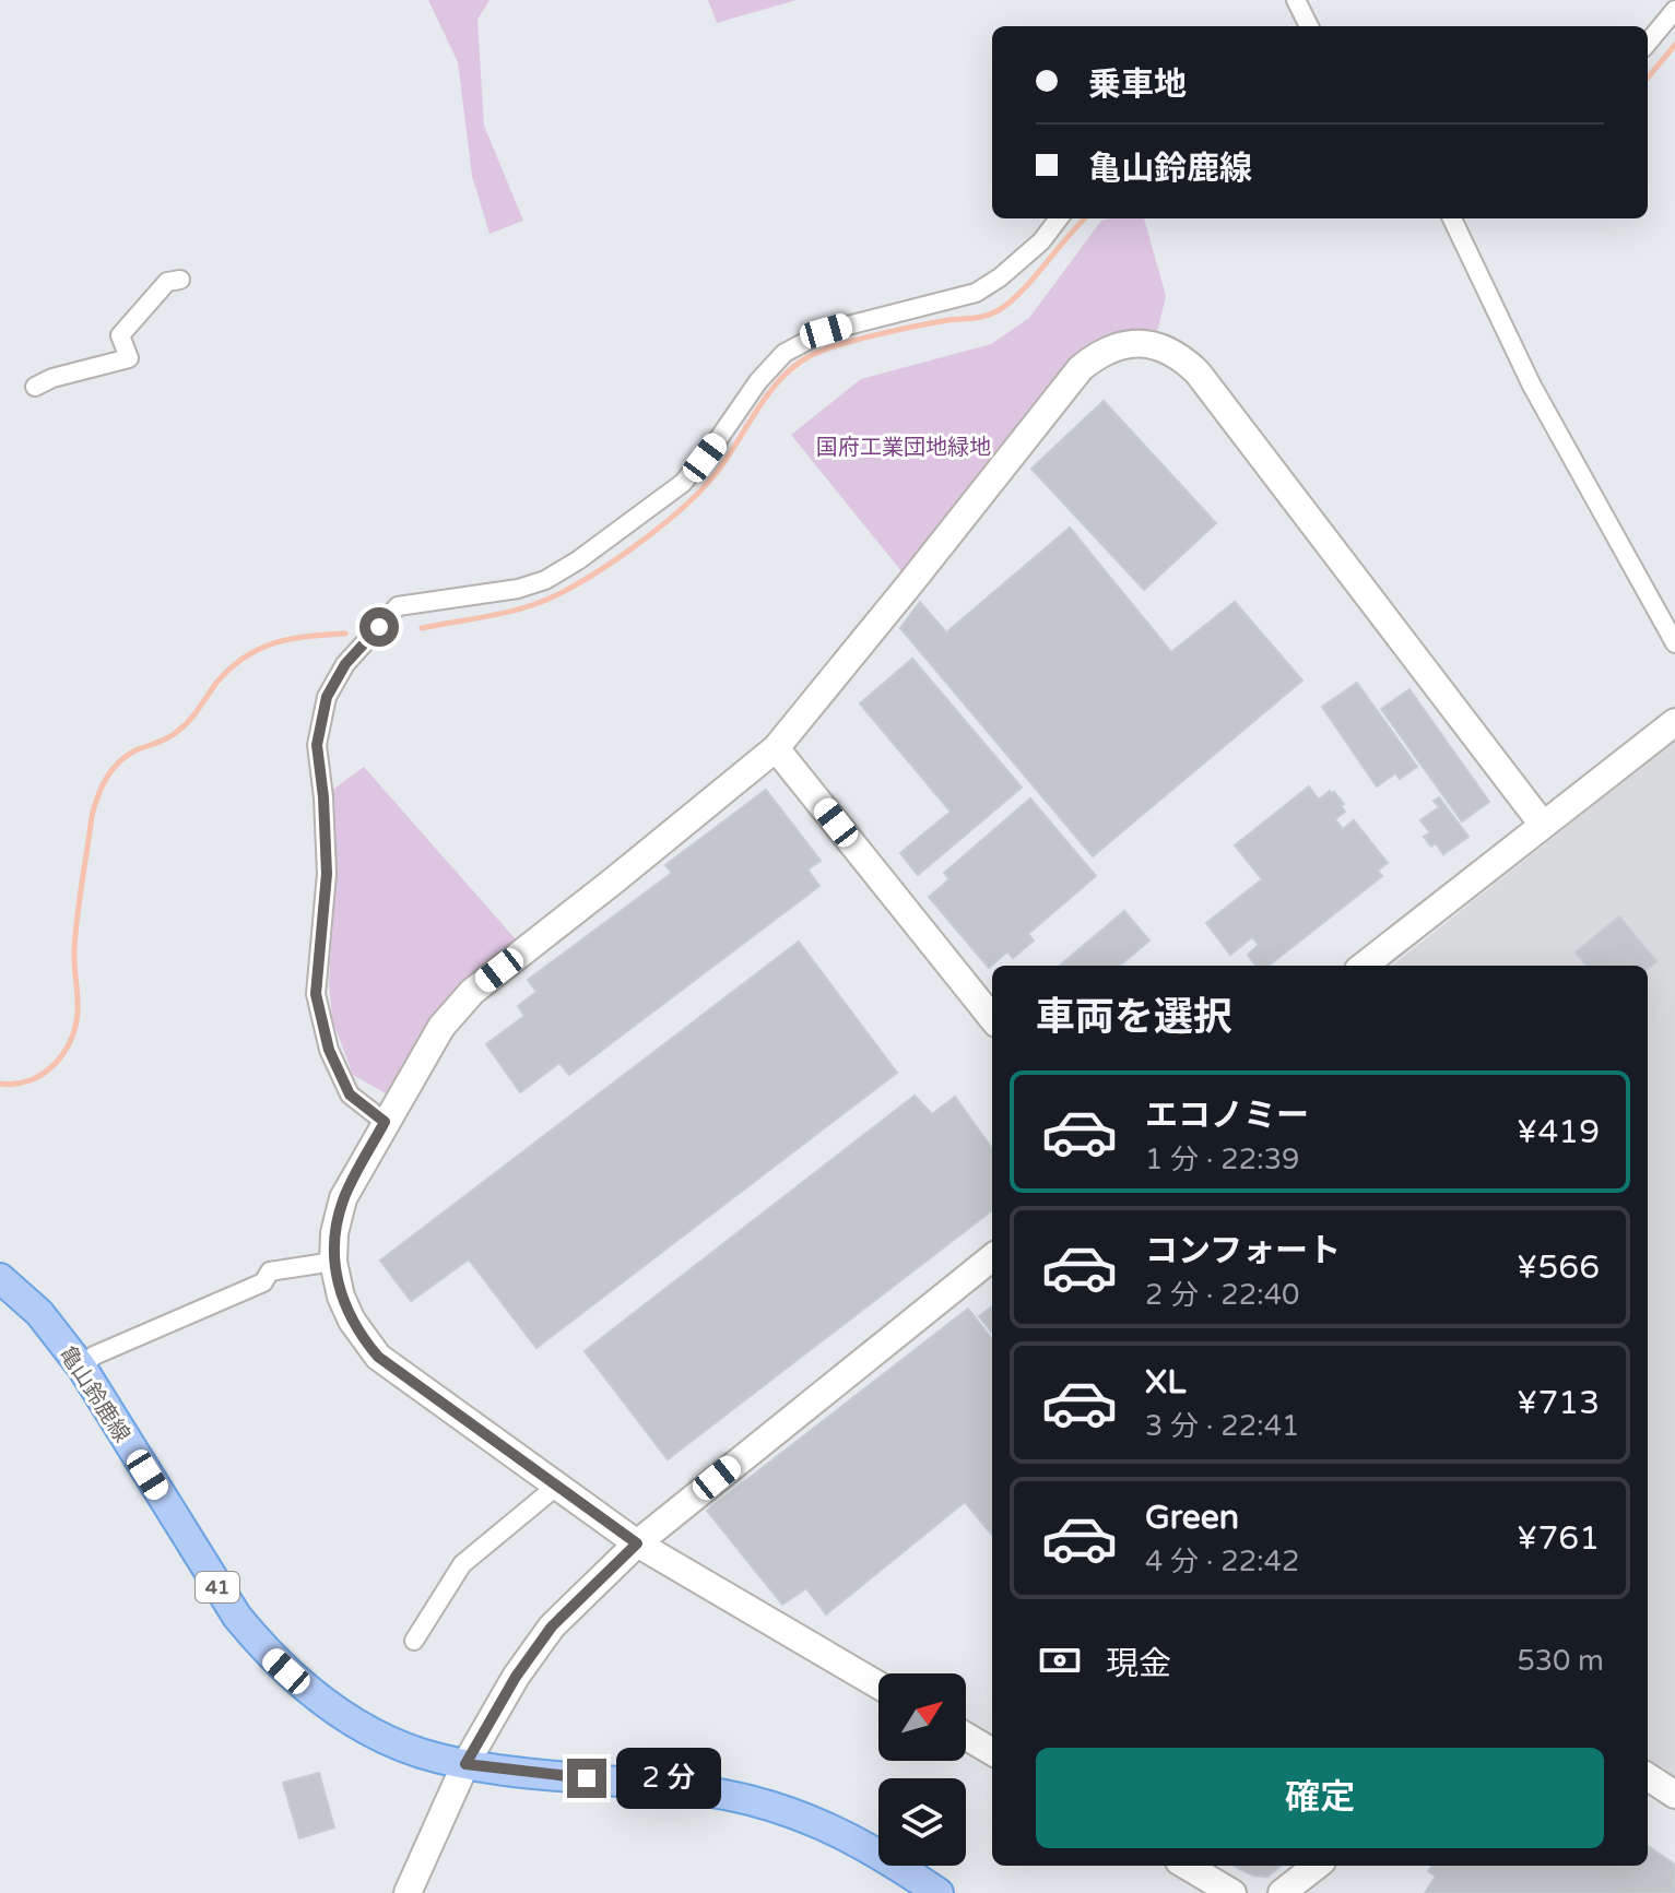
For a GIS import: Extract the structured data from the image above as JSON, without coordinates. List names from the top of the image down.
{
  "streets": {
    "main road": ["亀山鈴鹿線", "41"]
  },
  "parks": ["国府工業団地緑地"],
  "north": "top right",
  "page": {
    "banner": ["乗車地", "亀山鈴鹿線"],
    "heading": "車両を選択",
    "list": [
      {
        "name": "エコノミー",
        "note": "1 分 · 22:39",
        "value": "¥419"
      },
      {
        "name": "コンフォート",
        "note": "2 分 · 22:40",
        "value": "¥566"
      },
      {
        "name": "XL",
        "note": "3 分 · 22:41",
        "value": "¥713"
      },
      {
        "name": "Green",
        "note": "4 分 · 22:42",
        "value": "¥761"
      }
    ],
    "pay": ["現金", "530 m"],
    "buttons": "確定",
    "bubble": "2 分"
  }
}
